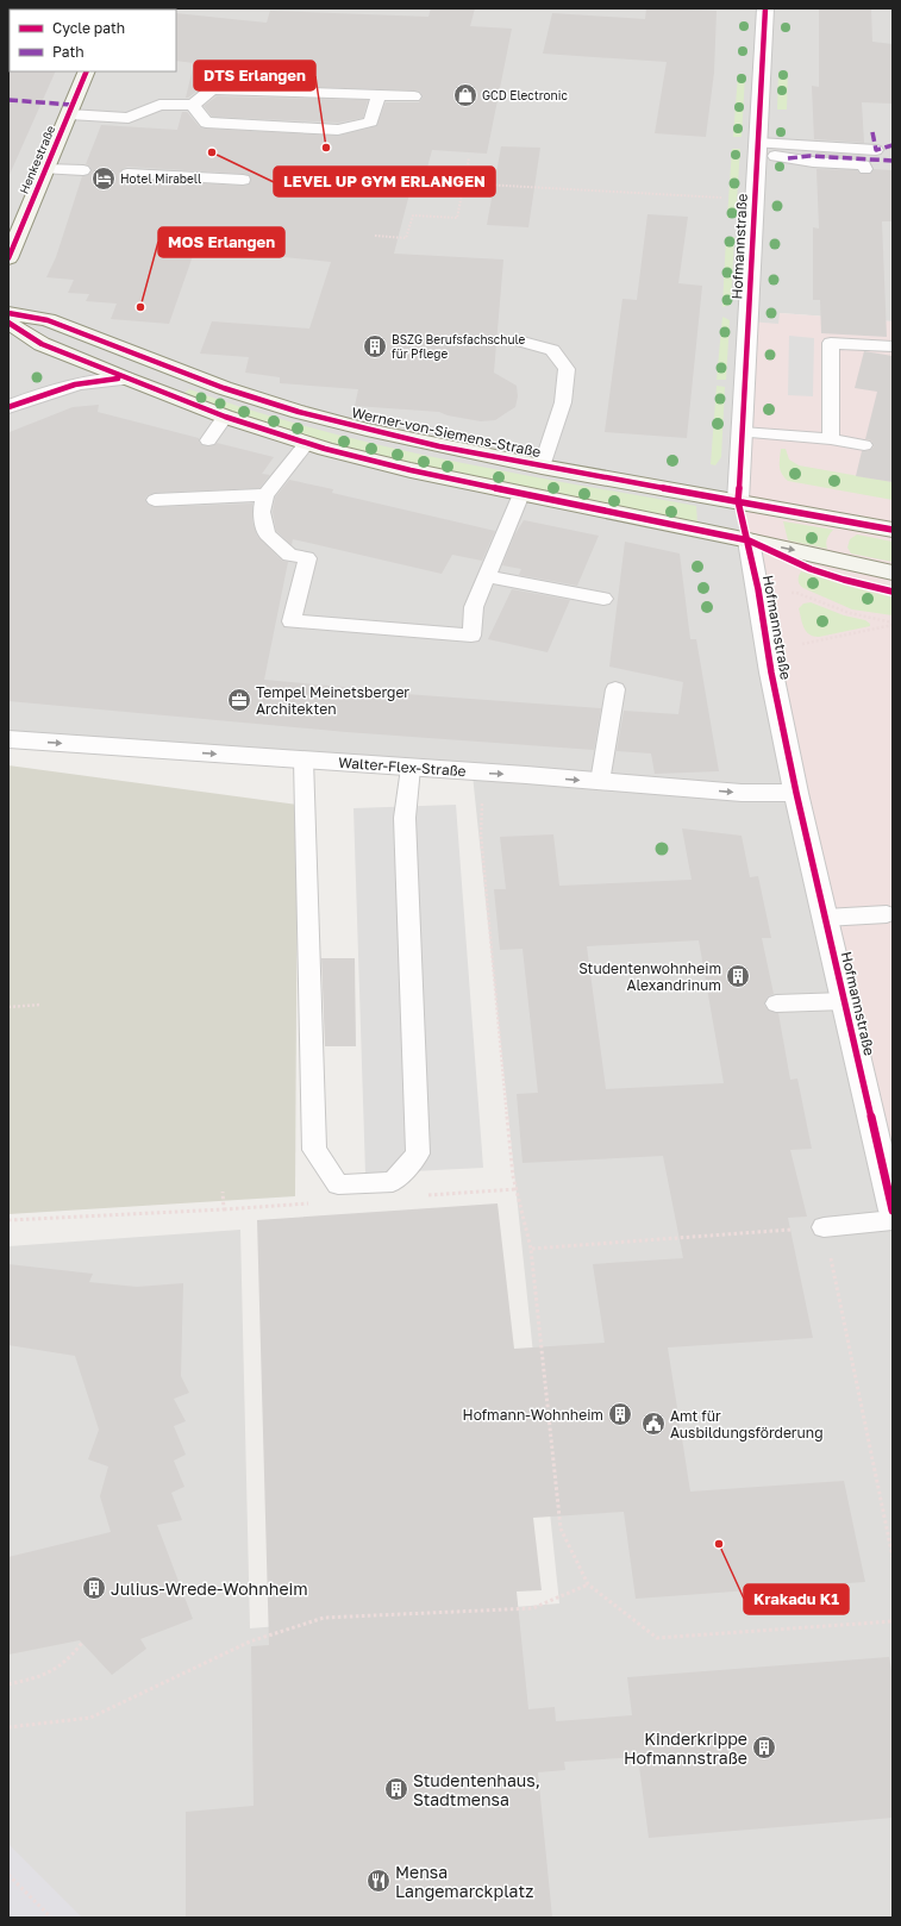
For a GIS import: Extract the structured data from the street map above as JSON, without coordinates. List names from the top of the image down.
{
  "streets": {
    "main road": ["Henkestraße", "Werner-von-Siemens-Straße"],
    "street": ["Hofmannstraße", "Walter-Flex-Straße"]
  },
  "crossings": [
    ["Hofmannstraße", "Werner-von-Siemens-Straße"],
    ["Hofmannstraße", "Walter-Flex-Straße"]
  ],
  "one_way": ["Walter-Flex-Straße"],
  "places": {
    "shop": ["GCD Electronic"],
    "other": [
      "DTS Erlangen",
      "LEVEL UP GYM ERLANGEN",
      "MOS Erlangen",
      "Krakadu K1"
    ],
    "hotel": ["Hotel Mirabell"],
    "building": [
      "BSZG Berufsfachschule für Pflege",
      "Studentenwohnheim Alexandrinum",
      "Hofmann-Wohnheim",
      "Julius-Wrede-Wohnheim",
      "Kinderkrippe Hofmannstraße",
      "Studentenhaus, Stadtmensa"
    ],
    "office": ["Tempel Meinetsberger Architekten"],
    "public building": ["Amt für Ausbildungsförderung"],
    "restaurant": ["Mensa Langemarckplatz"]
  },
  "legend": ["Cycle path", "Path"]
}
